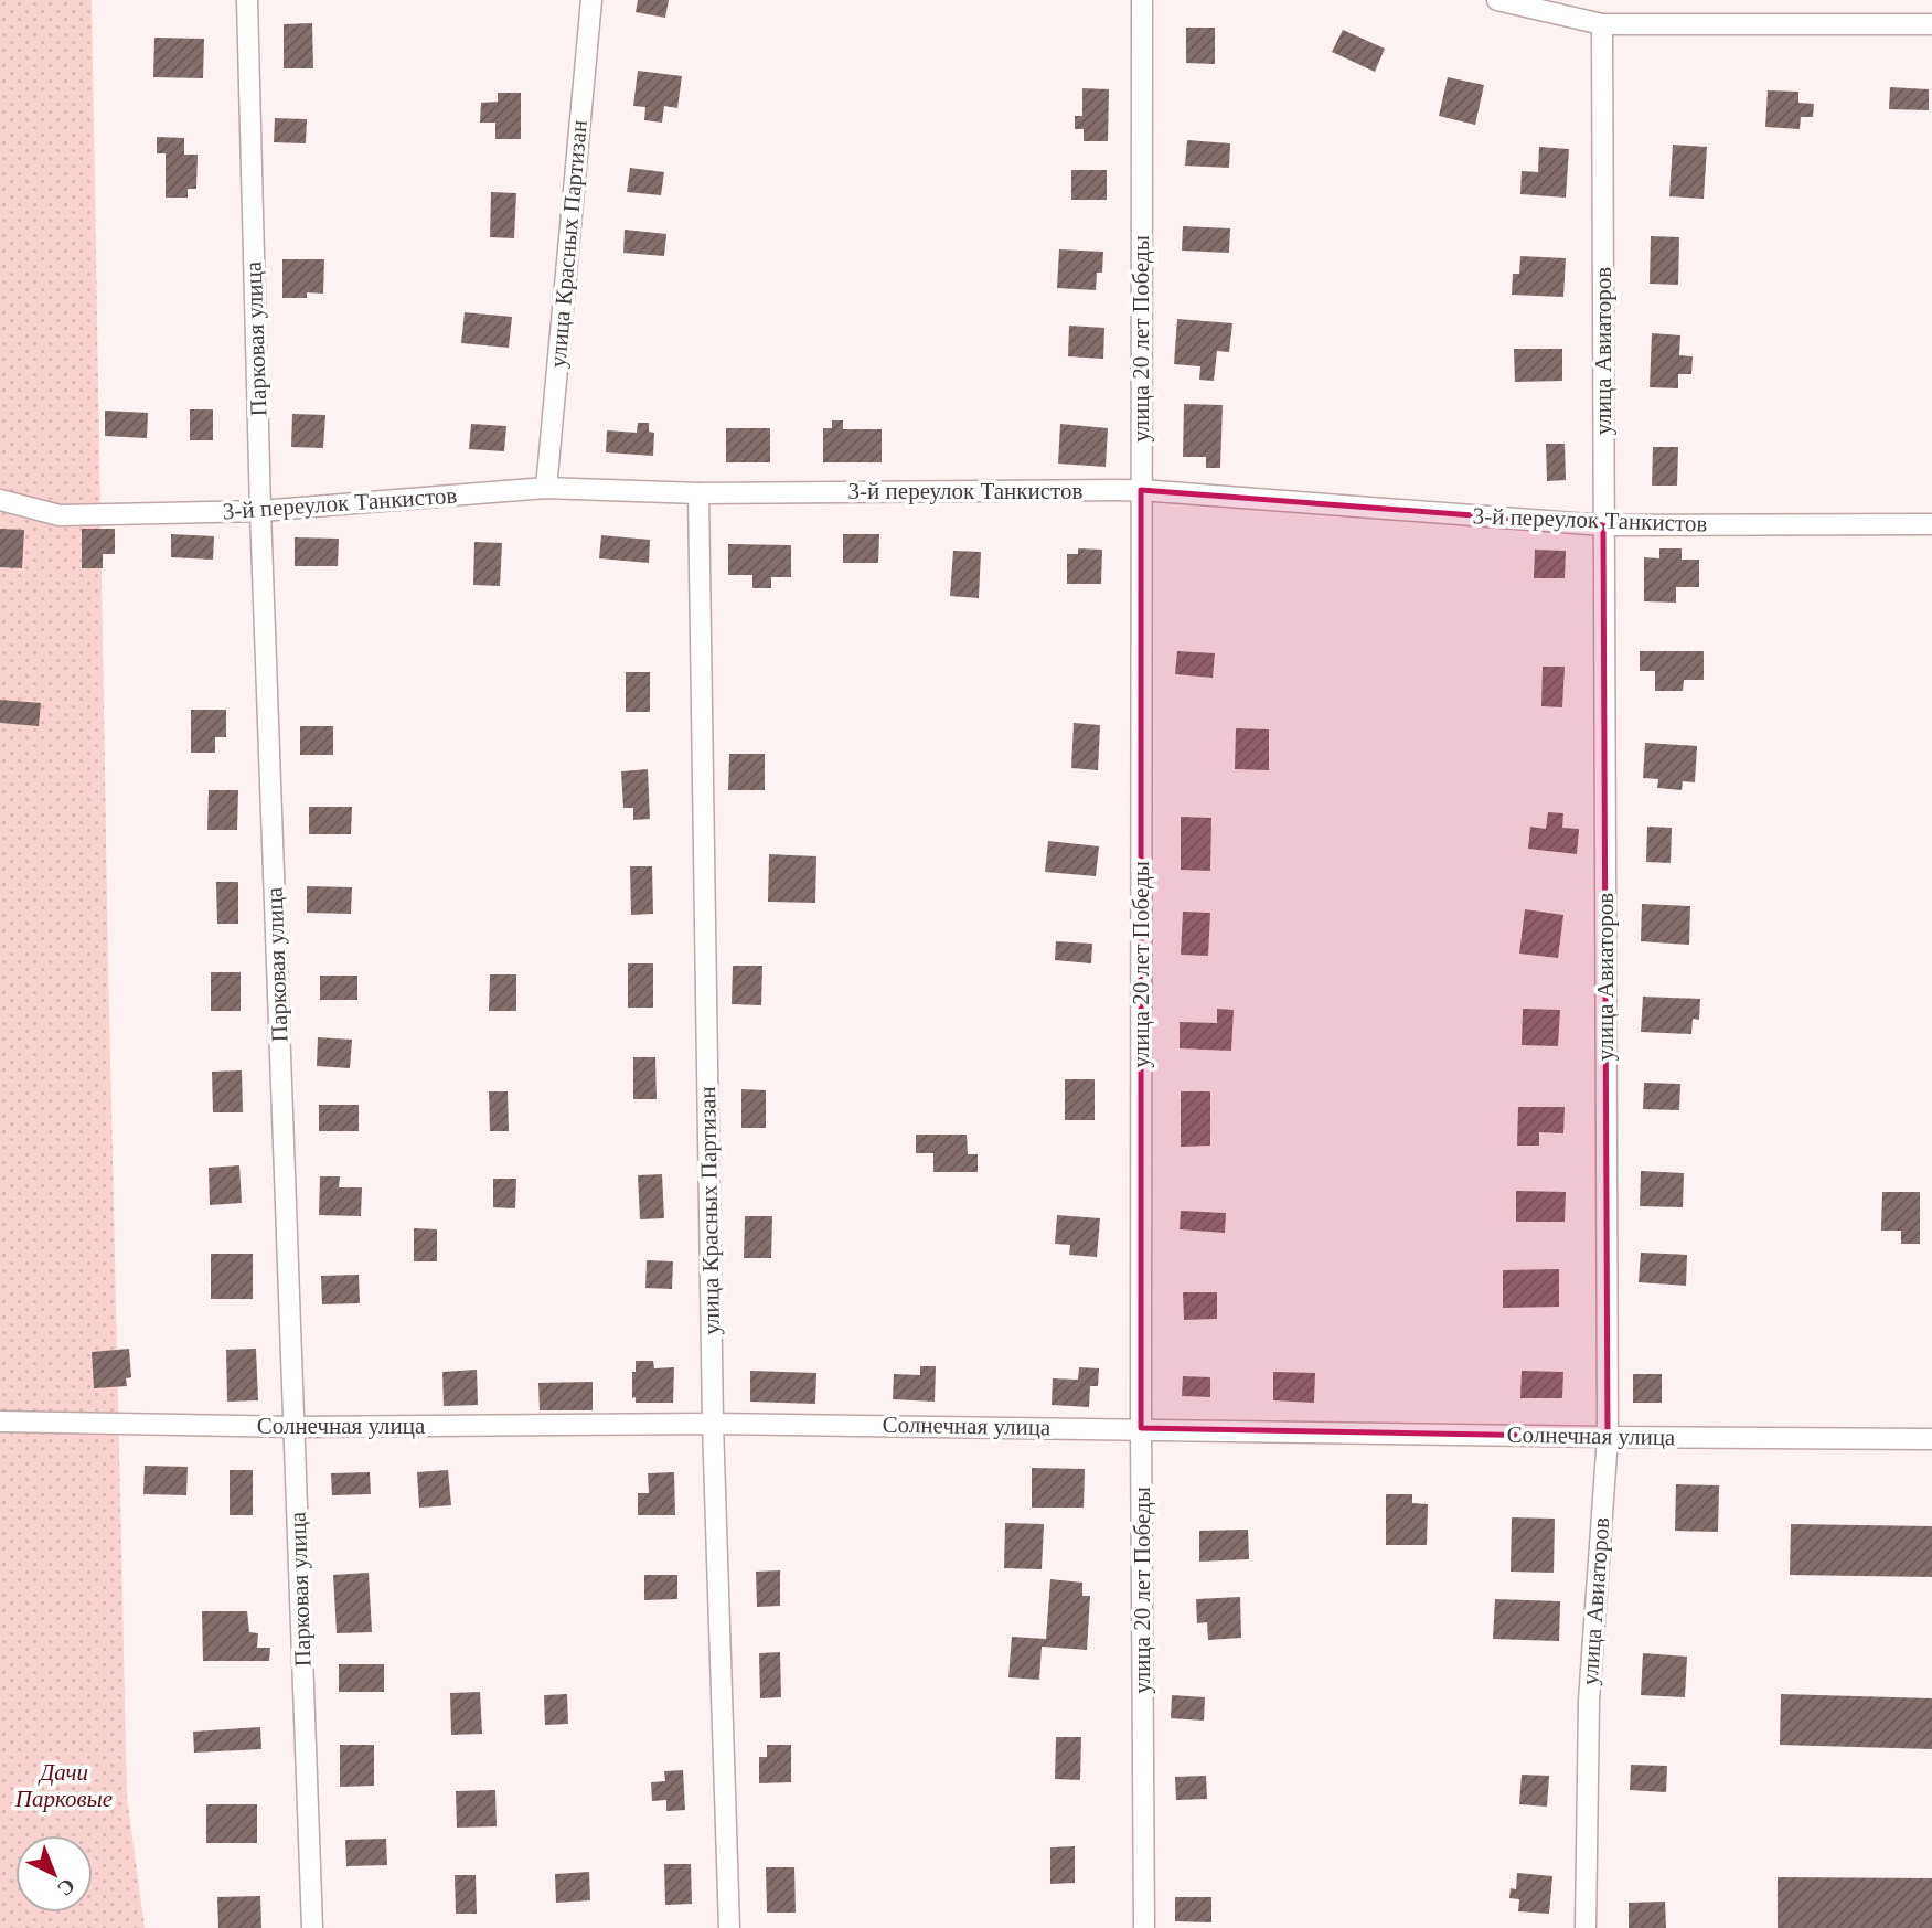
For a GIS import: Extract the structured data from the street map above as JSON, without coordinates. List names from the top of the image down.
{
  "streets": {
    "street": [
      "улица Красных Партизан",
      "Парковая улица",
      "улица 20 лет Победы",
      "улица Авиаторов",
      "3-й переулок Танкистов",
      "Солнечная улица"
    ]
  },
  "crossings": [
    ["улица Красных Партизан", "3-й переулок Танкистов"],
    ["улица Красных Партизан", "Солнечная улица"],
    ["Парковая улица", "3-й переулок Танкистов"],
    ["Парковая улица", "Солнечная улица"],
    ["улица 20 лет Победы", "3-й переулок Танкистов"],
    ["улица 20 лет Победы", "Солнечная улица"],
    ["улица Авиаторов", "3-й переулок Танкистов"],
    ["улица Авиаторов", "Солнечная улица"]
  ],
  "parks": ["Дачи Парковые"],
  "north": "bottom right"
}
